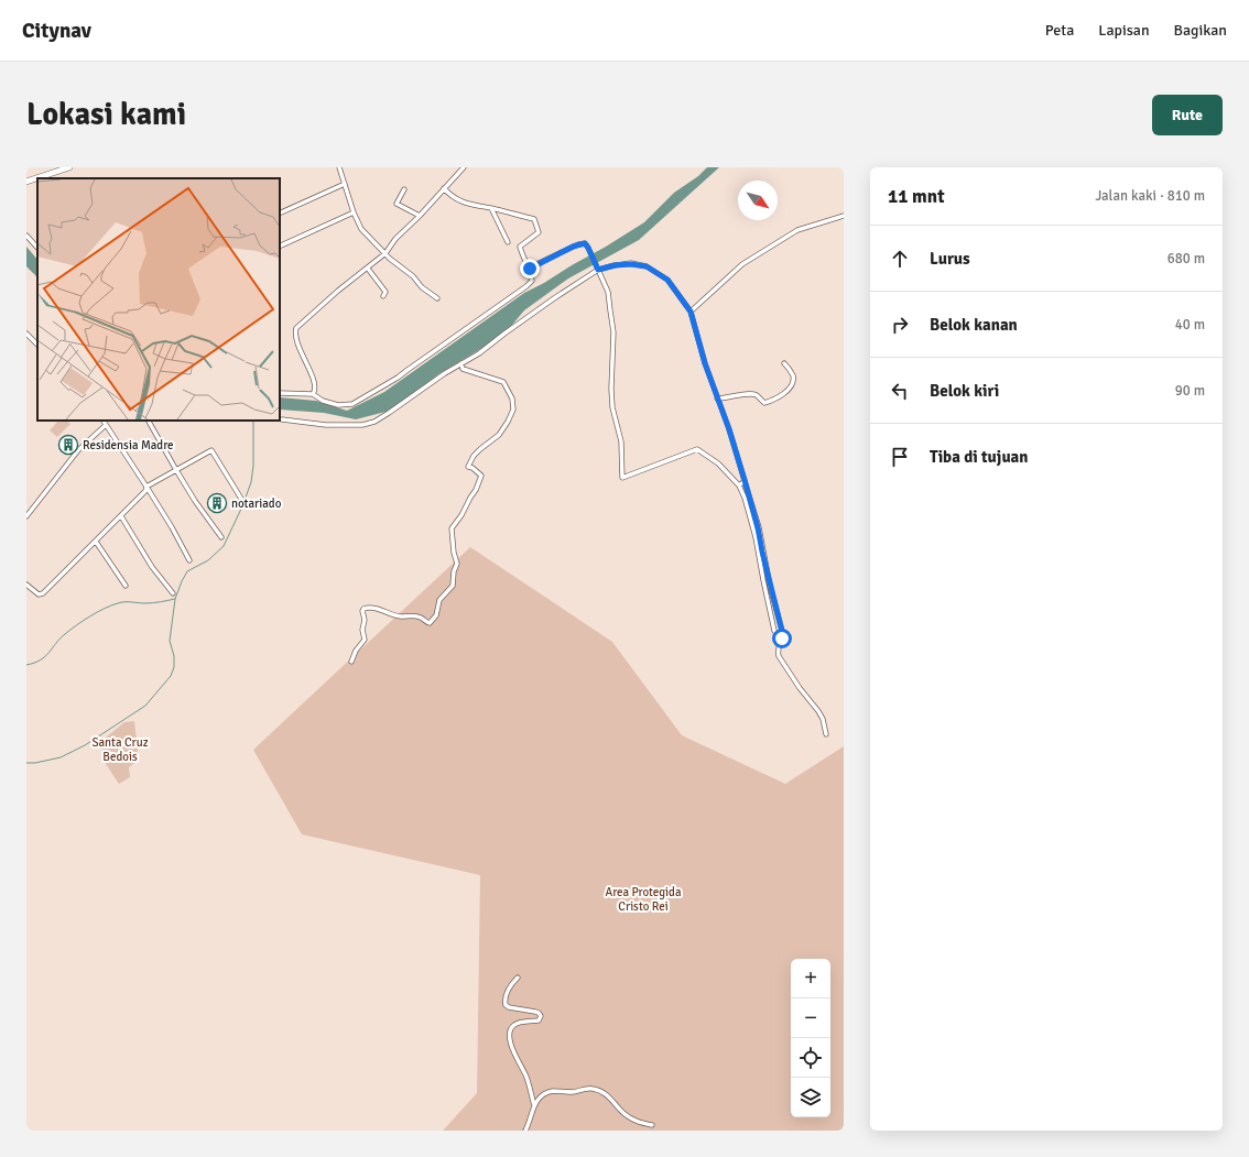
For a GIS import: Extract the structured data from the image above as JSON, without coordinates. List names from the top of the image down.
{
  "parks": ["Santa Cruz Bedois", "Area Protegida Cristo Rei"],
  "places": {
    "building": ["Residensia Madre", "notariado"]
  },
  "north": "bottom right",
  "page": {
    "header": "Citynav",
    "nav": ["Peta", "Lapisan", "Bagikan"],
    "buttons": "Rute",
    "title": "Lokasi kami",
    "heading": ["11 mnt", "Jalan kaki · 810 m"],
    "list": [
      ["Lurus", "680 m"],
      ["Belok kanan", "40 m"],
      ["Belok kiri", "90 m"],
      "Tiba di tujuan"
    ],
    "map_buttons": ["+", "−"]
  }
}
